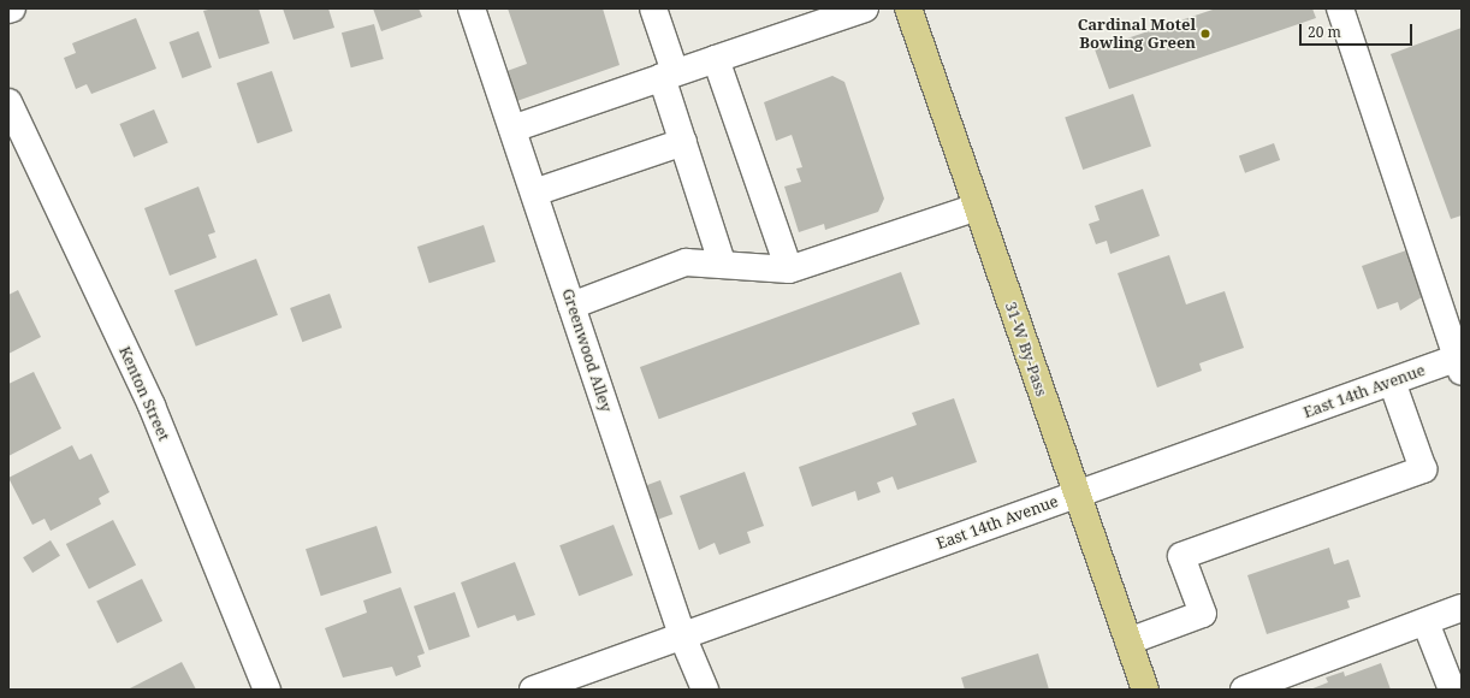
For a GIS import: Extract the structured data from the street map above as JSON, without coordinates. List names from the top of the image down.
{
  "streets": {
    "main road": ["31-W By-Pass"],
    "street": ["Greenwood Alley", "East 14th Avenue", "Kenton Street"]
  },
  "crossings": [
    ["31-W By-Pass", "East 14th Avenue"],
    ["Greenwood Alley", "East 14th Avenue"]
  ],
  "places": ["Cardinal Motel Bowling Green"],
  "scale_bar": "20 m"
}
